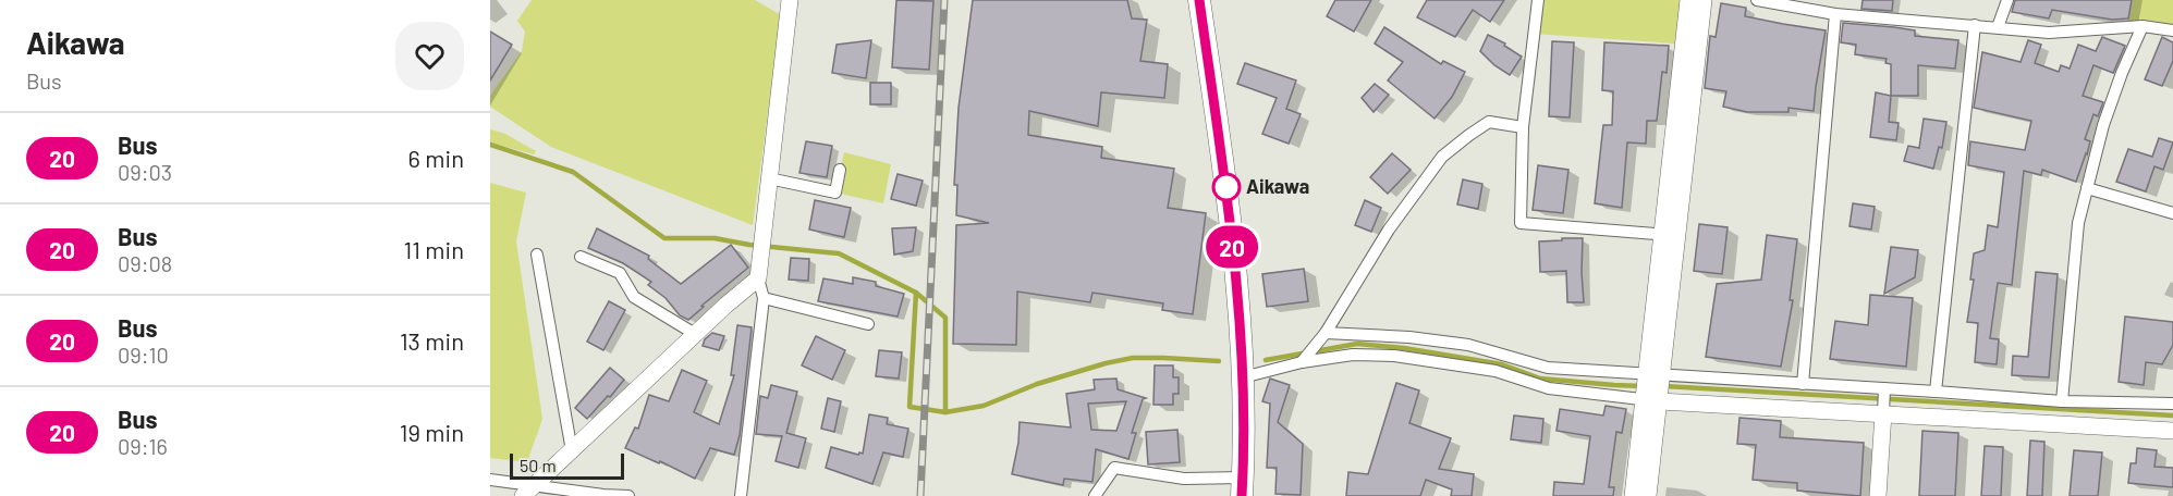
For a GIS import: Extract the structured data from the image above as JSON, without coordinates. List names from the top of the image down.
{
  "places": ["Aikawa"],
  "lines": ["bus line 20"],
  "scale_bar": "50 m",
  "page": {
    "heading": ["Aikawa", "Bus"],
    "on_map": "20",
    "list": [
      {
        "mark": "20",
        "name": "Bus",
        "note": "09:03",
        "value": "6 min"
      },
      {
        "mark": "20",
        "name": "Bus",
        "note": "09:08",
        "value": "11 min"
      },
      {
        "mark": "20",
        "name": "Bus",
        "note": "09:10",
        "value": "13 min"
      },
      {
        "mark": "20",
        "name": "Bus",
        "note": "09:16",
        "value": "19 min"
      }
    ],
    "scale": "50 m"
  }
}
